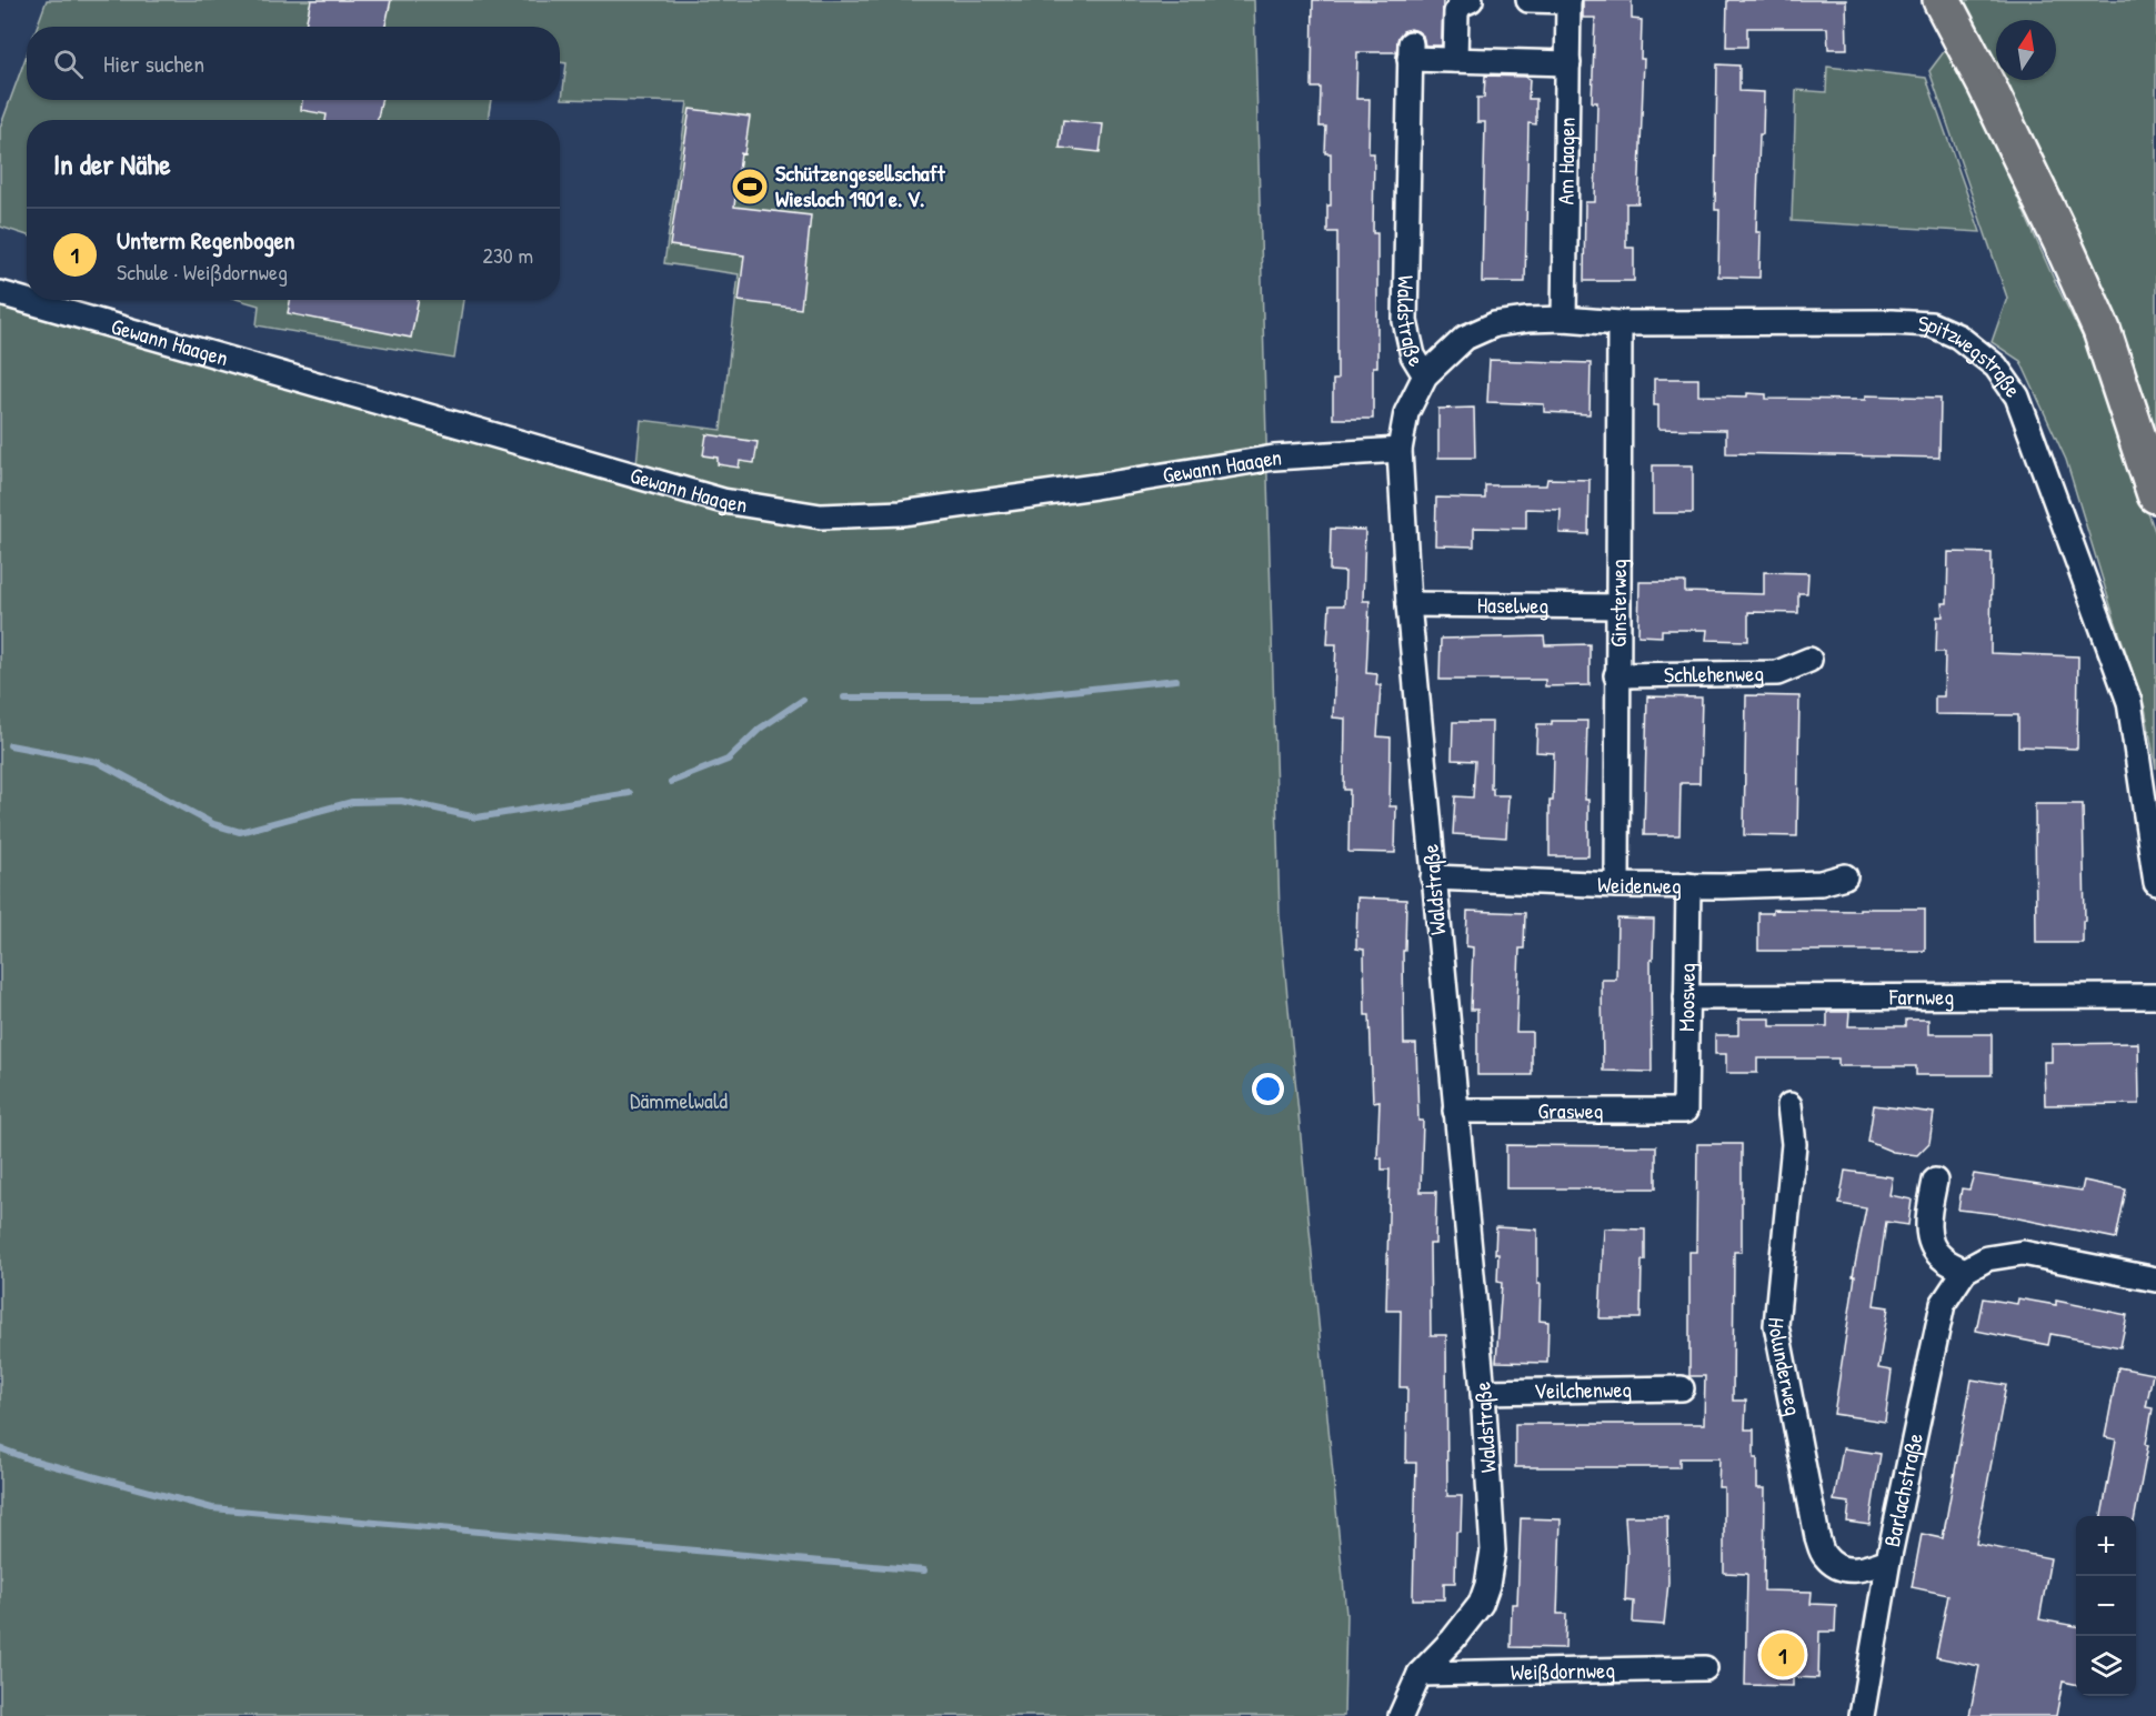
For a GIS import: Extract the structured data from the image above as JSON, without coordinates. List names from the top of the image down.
{
  "streets": {
    "street": [
      "Am Haagen",
      "Waldstraße",
      "Gewann Haagen",
      "Spitzwegstraße",
      "Ginsterweg",
      "Haselweg",
      "Schlehenweg",
      "Weidenweg",
      "Farnweg",
      "Moosweg",
      "Grasweg",
      "Holunderweg",
      "Veilchenweg",
      "Barlachstraße",
      "Weißdornweg"
    ]
  },
  "crossings": [
    ["Am Haagen", "Spitzwegstraße"],
    ["Waldstraße", "Gewann Haagen"],
    ["Waldstraße", "Spitzwegstraße"],
    ["Waldstraße", "Haselweg"],
    ["Waldstraße", "Weidenweg"],
    ["Waldstraße", "Grasweg"],
    ["Waldstraße", "Veilchenweg"],
    ["Waldstraße", "Weißdornweg"],
    ["Spitzwegstraße", "Ginsterweg"],
    ["Ginsterweg", "Haselweg"],
    ["Ginsterweg", "Schlehenweg"],
    ["Ginsterweg", "Weidenweg"],
    ["Weidenweg", "Moosweg"],
    ["Farnweg", "Moosweg"],
    ["Moosweg", "Grasweg"],
    ["Holunderweg", "Barlachstraße"]
  ],
  "parks": ["Dämmelwald"],
  "places": {
    "sports": ["Schützengesellschaft Wiesloch 1901 e. V."]
  },
  "north": "top",
  "page": {
    "search": "Hier suchen",
    "heading": "In der Nähe",
    "list": [
      {
        "mark": "1",
        "name": "Unterm Regenbogen",
        "note": "Schule · Weißdornweg",
        "value": "230 m"
      }
    ],
    "map_buttons": ["+", "−"],
    "pins": "1"
  }
}
